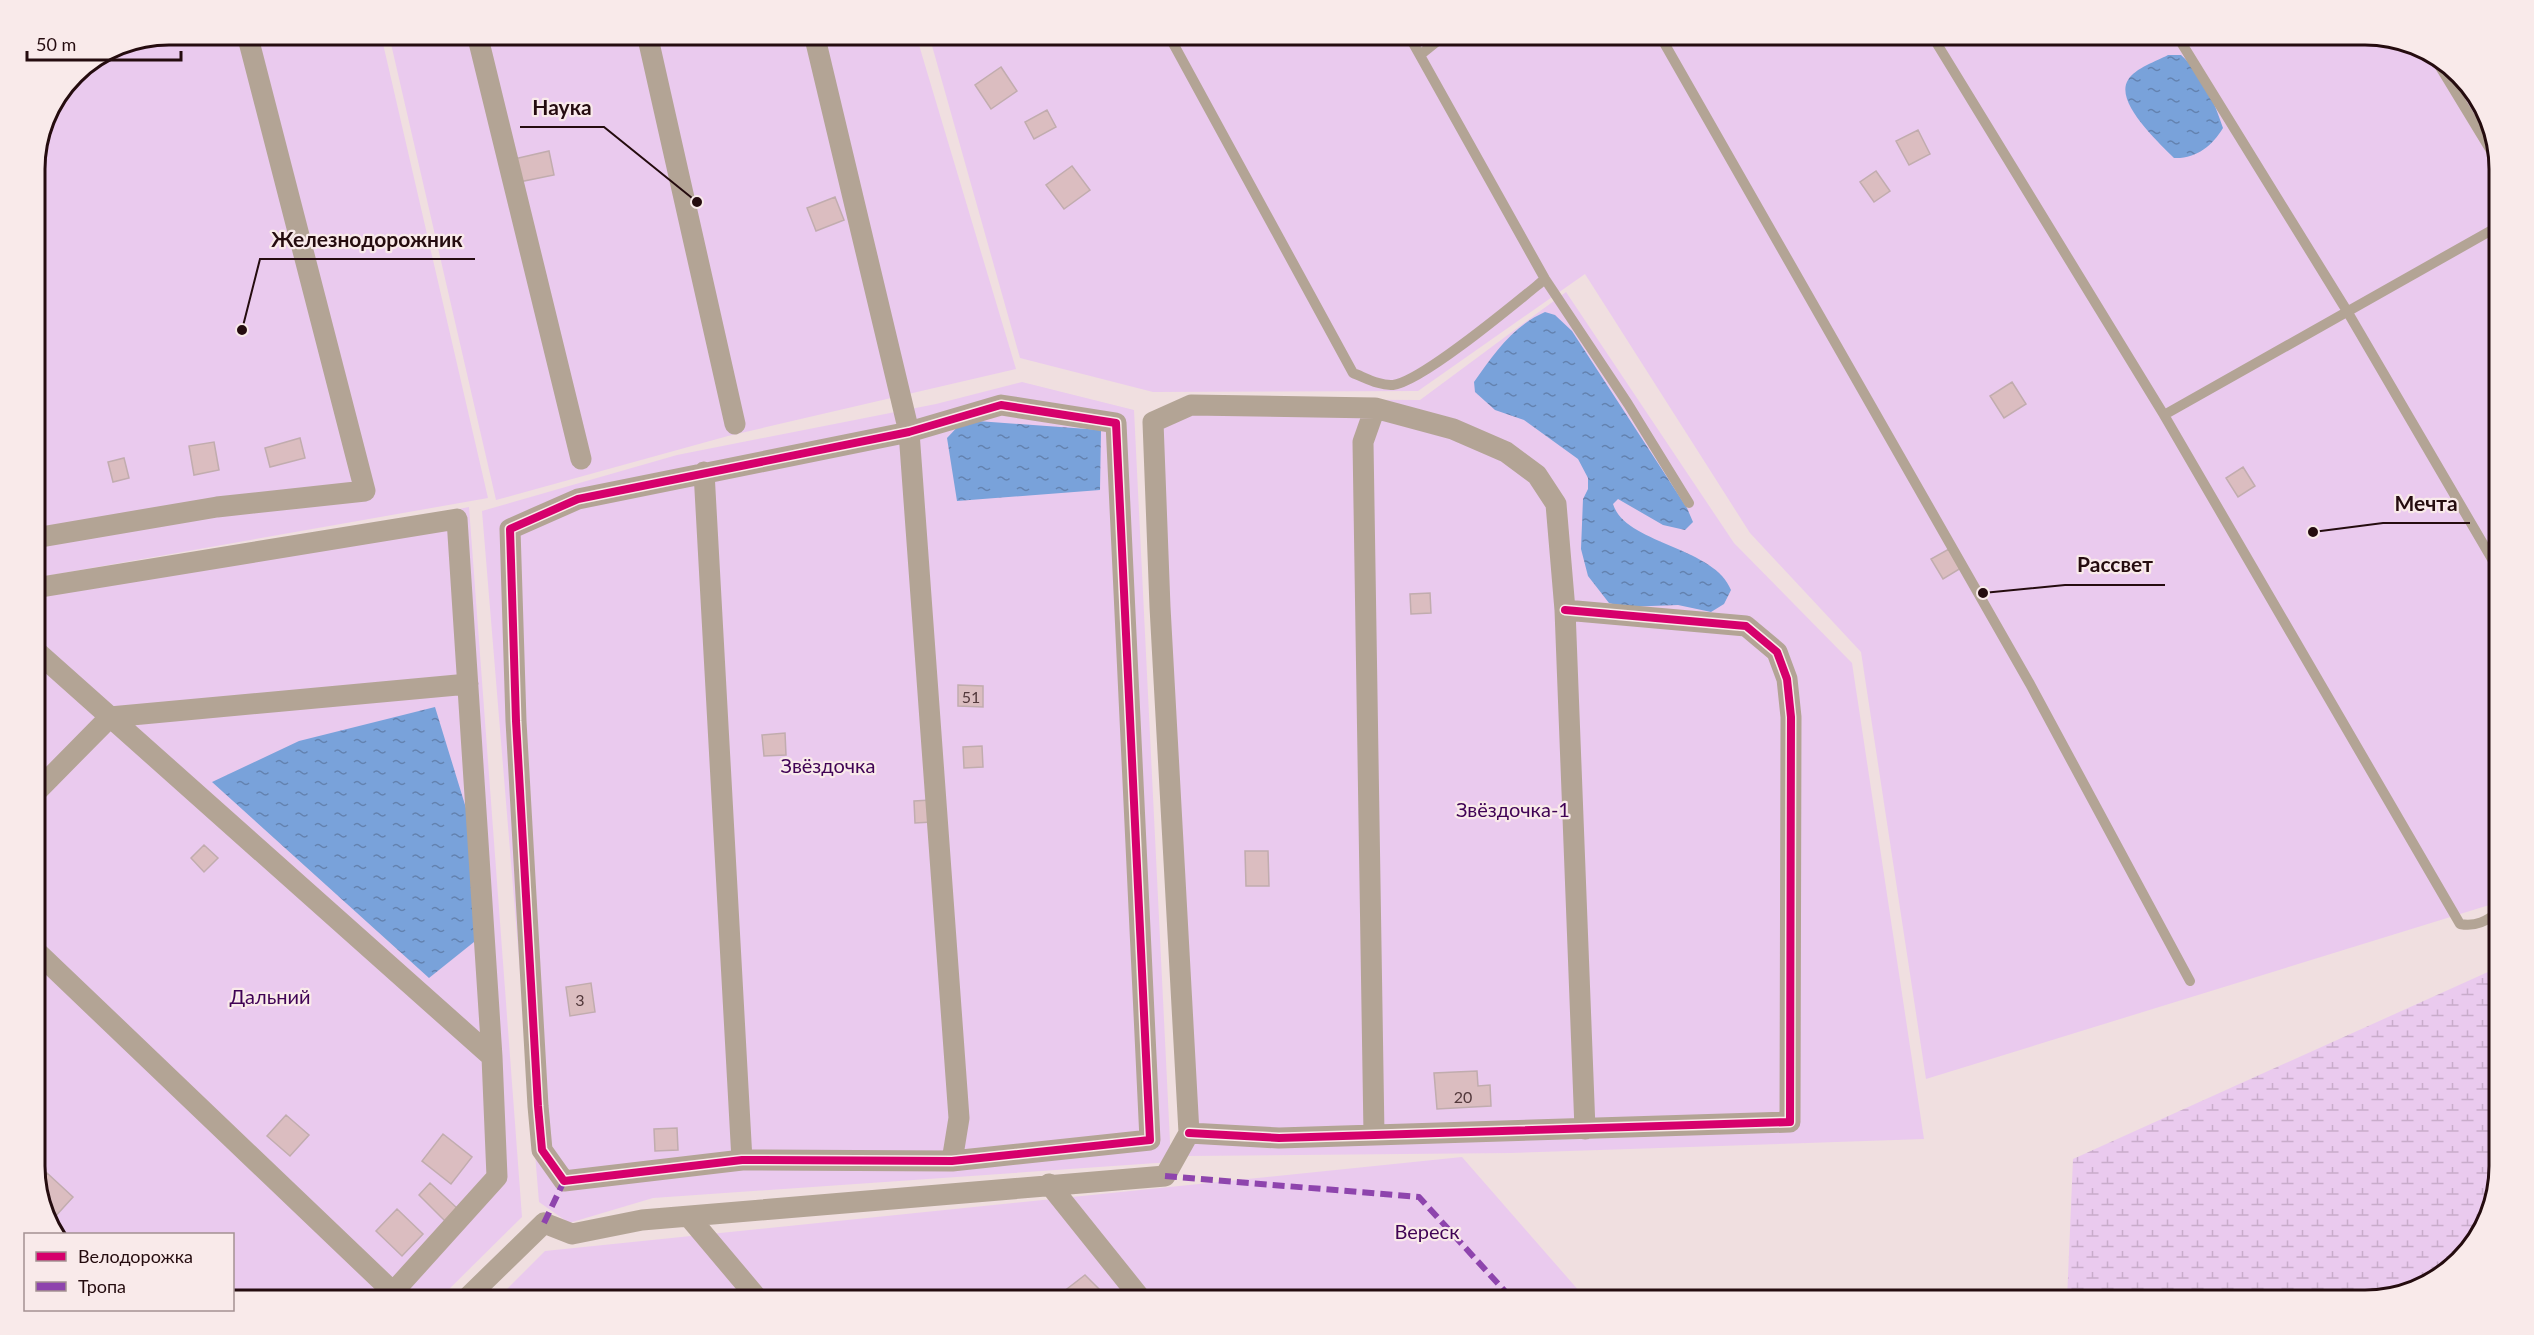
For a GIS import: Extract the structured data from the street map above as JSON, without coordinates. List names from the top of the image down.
{
  "parks": [
    "Звёздочка",
    "Звёздочка-1",
    "Дальний",
    "Вереск"
  ],
  "places": [
    "Наука",
    "Железнодорожник",
    "Мечта",
    "Рассвет"
  ],
  "house_numbers": ["51", "3", "20"],
  "legend": ["Велодорожка", "Тропа"],
  "scale_bar": "50 m"
}
